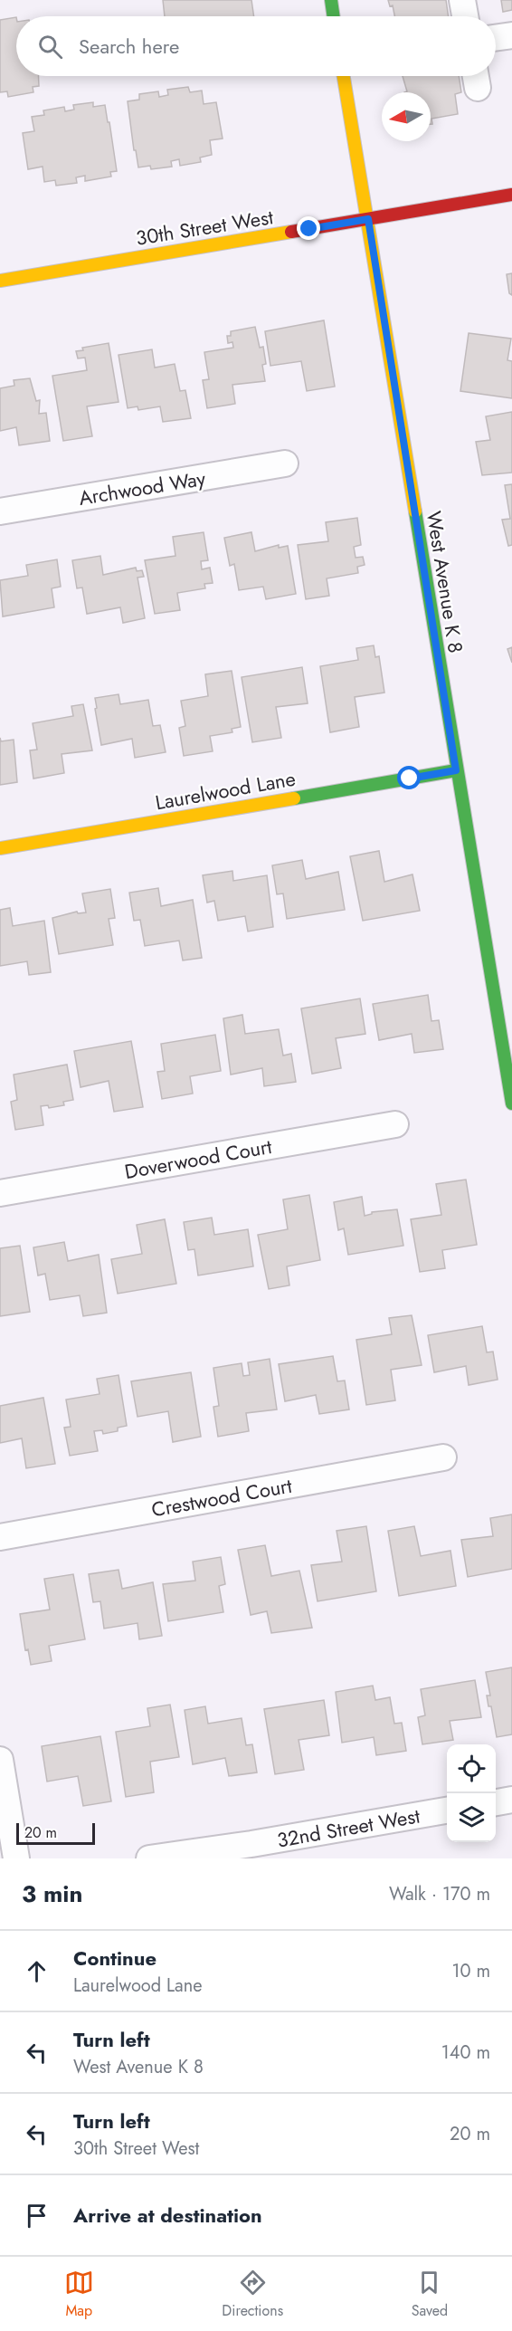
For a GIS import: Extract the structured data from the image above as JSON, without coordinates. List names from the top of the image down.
{
  "streets": {
    "street": [
      "30th Street West",
      "Archwood Way",
      "West Avenue K 8",
      "Laurelwood Lane",
      "Doverwood Court",
      "Crestwood Court",
      "32nd Street West"
    ]
  },
  "crossings": [
    ["30th Street West", "West Avenue K 8"],
    ["West Avenue K 8", "Laurelwood Lane"]
  ],
  "scale_bar": "20 m",
  "north": "left",
  "page": {
    "search": "Search here",
    "scale": "20 m",
    "heading": ["3 min", "Walk · 170 m"],
    "list": [
      ["Continue", "Laurelwood Lane", "10 m"],
      ["Turn left", "West Avenue K 8", "140 m"],
      ["Turn left", "30th Street West", "20 m"],
      "Arrive at destination"
    ],
    "nav": ["Map", "Directions", "Saved"]
  }
}
